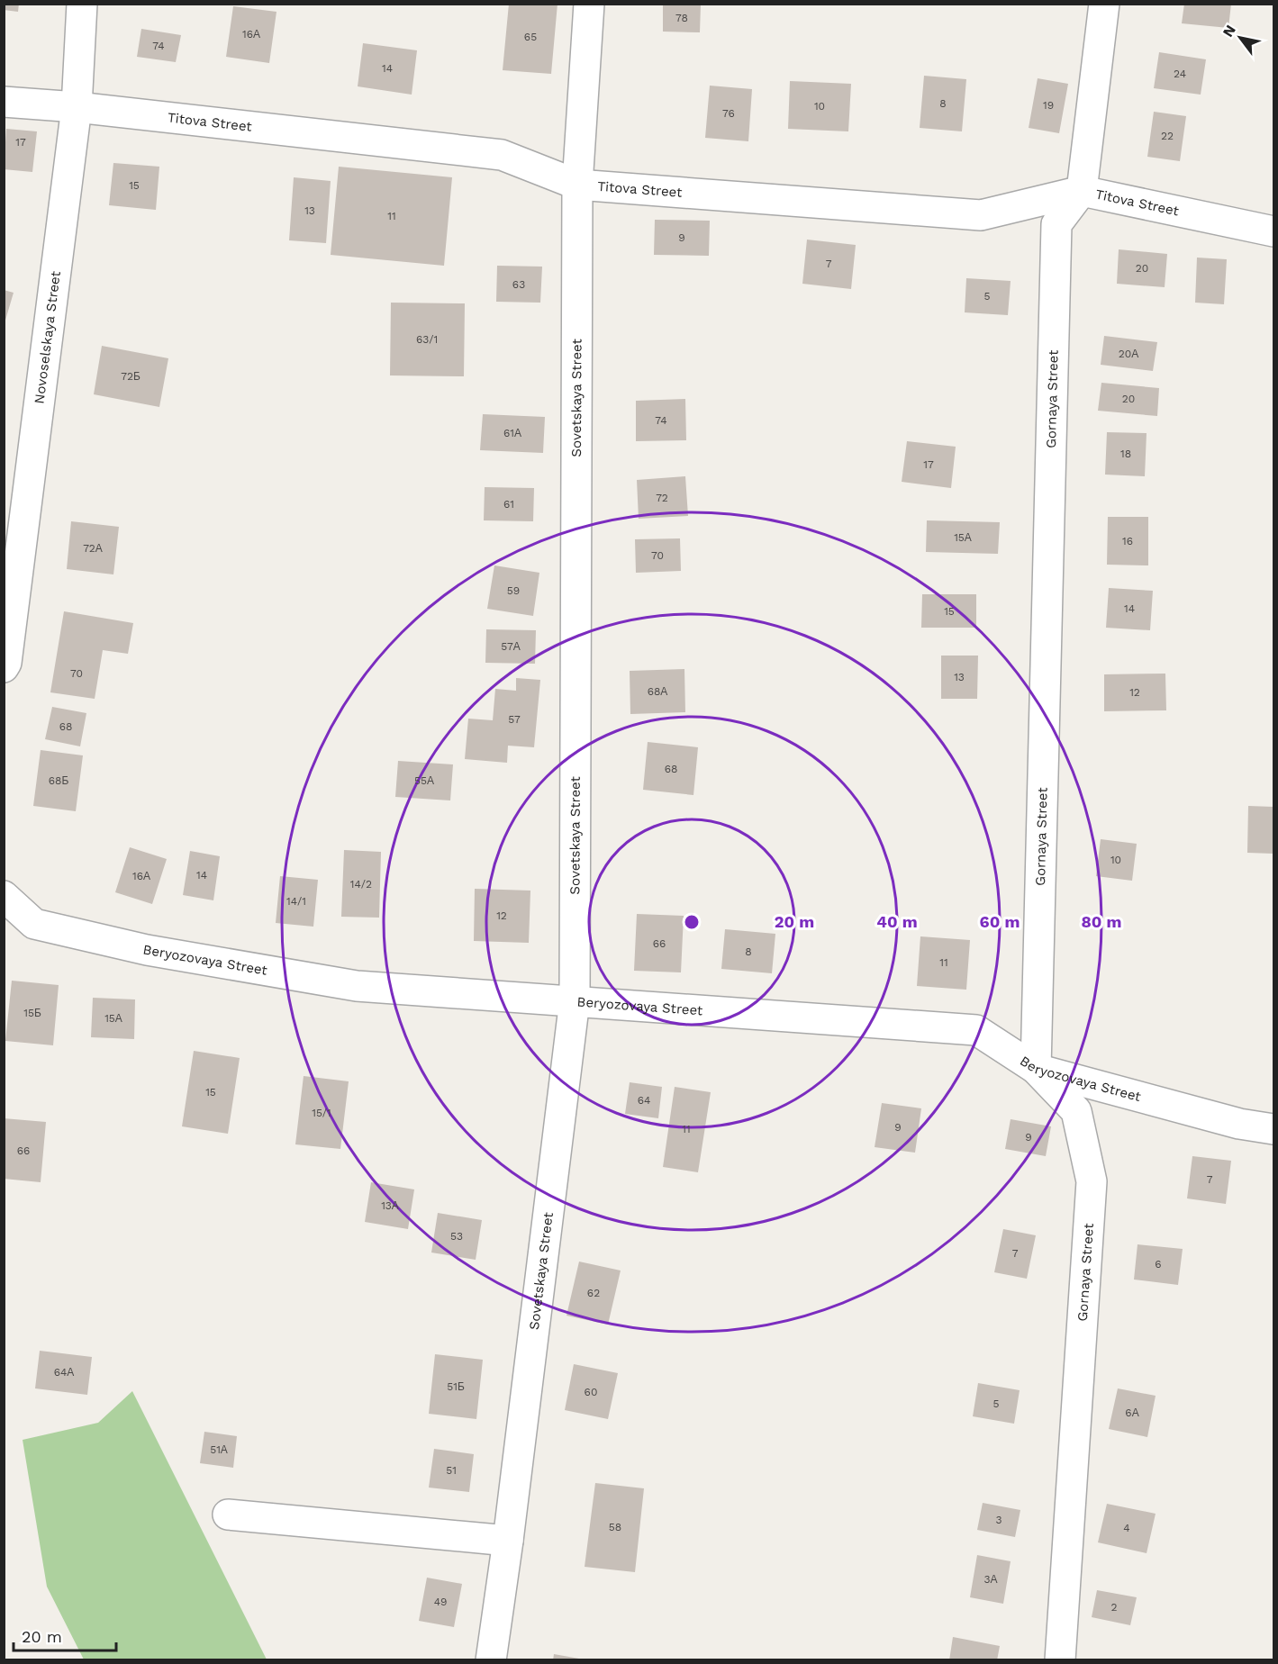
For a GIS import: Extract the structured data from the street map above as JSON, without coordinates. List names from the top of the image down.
{
  "streets": {
    "street": [
      "Titova Street",
      "Novoselskaya Street",
      "Sovetskaya Street",
      "Gornaya Street",
      "Beryozovaya Street"
    ]
  },
  "crossings": [
    ["Titova Street", "Novoselskaya Street"],
    ["Titova Street", "Sovetskaya Street"],
    ["Titova Street", "Gornaya Street"],
    ["Sovetskaya Street", "Beryozovaya Street"],
    ["Gornaya Street", "Beryozovaya Street"]
  ],
  "house_numbers": [
    "78",
    "16А",
    "65",
    "74",
    "14",
    "24",
    "8",
    "19",
    "10",
    "76",
    "22",
    "17",
    "15",
    "13",
    "11",
    "9",
    "7",
    "20",
    "63",
    "5",
    "63/1",
    "20А",
    "72Б",
    "20",
    "74",
    "61А",
    "18",
    "17",
    "72",
    "61",
    "15А",
    "16",
    "72А",
    "70",
    "59",
    "14",
    "15",
    "57А",
    "70",
    "13",
    "68А",
    "12",
    "57",
    "68",
    "68",
    "68Б",
    "55А",
    "10",
    "14",
    "16А",
    "14/2",
    "14/1",
    "12",
    "66",
    "8",
    "11",
    "15Б",
    "15А",
    "15",
    "64",
    "15/1",
    "9",
    "11",
    "9",
    "66",
    "7",
    "13А",
    "53",
    "7",
    "6",
    "62",
    "64А",
    "51Б",
    "60",
    "5",
    "6А",
    "51А",
    "51",
    "3",
    "58",
    "4",
    "3А",
    "49",
    "2"
  ],
  "scale_bar": "20 m",
  "north": "top left",
  "rings": [
    "20 m",
    "40 m",
    "60 m",
    "80 m"
  ]
}
